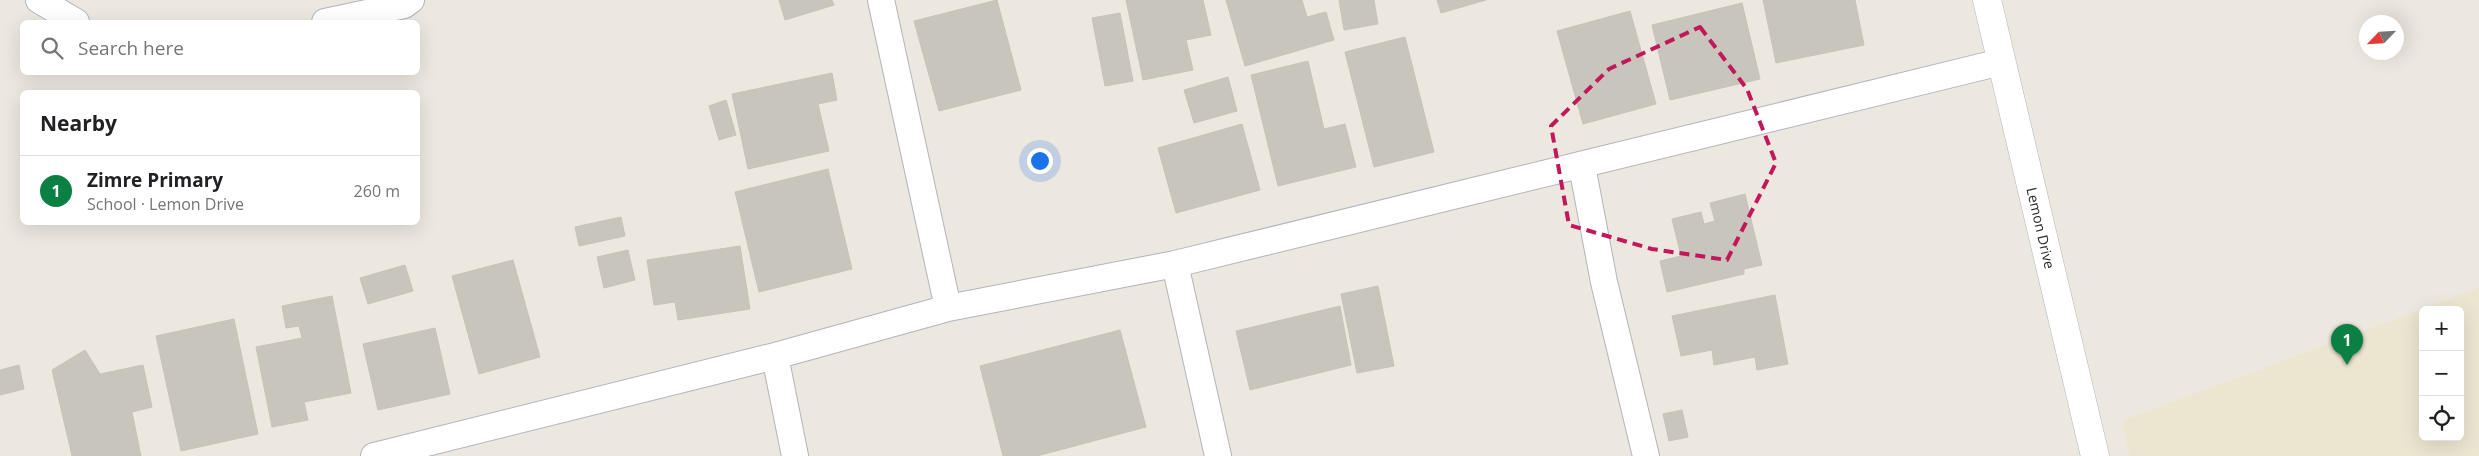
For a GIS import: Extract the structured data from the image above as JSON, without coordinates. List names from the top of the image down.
{
  "streets": {
    "street": ["Lemon Drive"]
  },
  "north": "bottom left",
  "page": {
    "search": "Search here",
    "heading": "Nearby",
    "list": [
      {
        "mark": "1",
        "name": "Zimre Primary",
        "note": "School · Lemon Drive",
        "value": "260 m"
      }
    ],
    "map_buttons": ["+", "−"],
    "pins": "1"
  }
}
